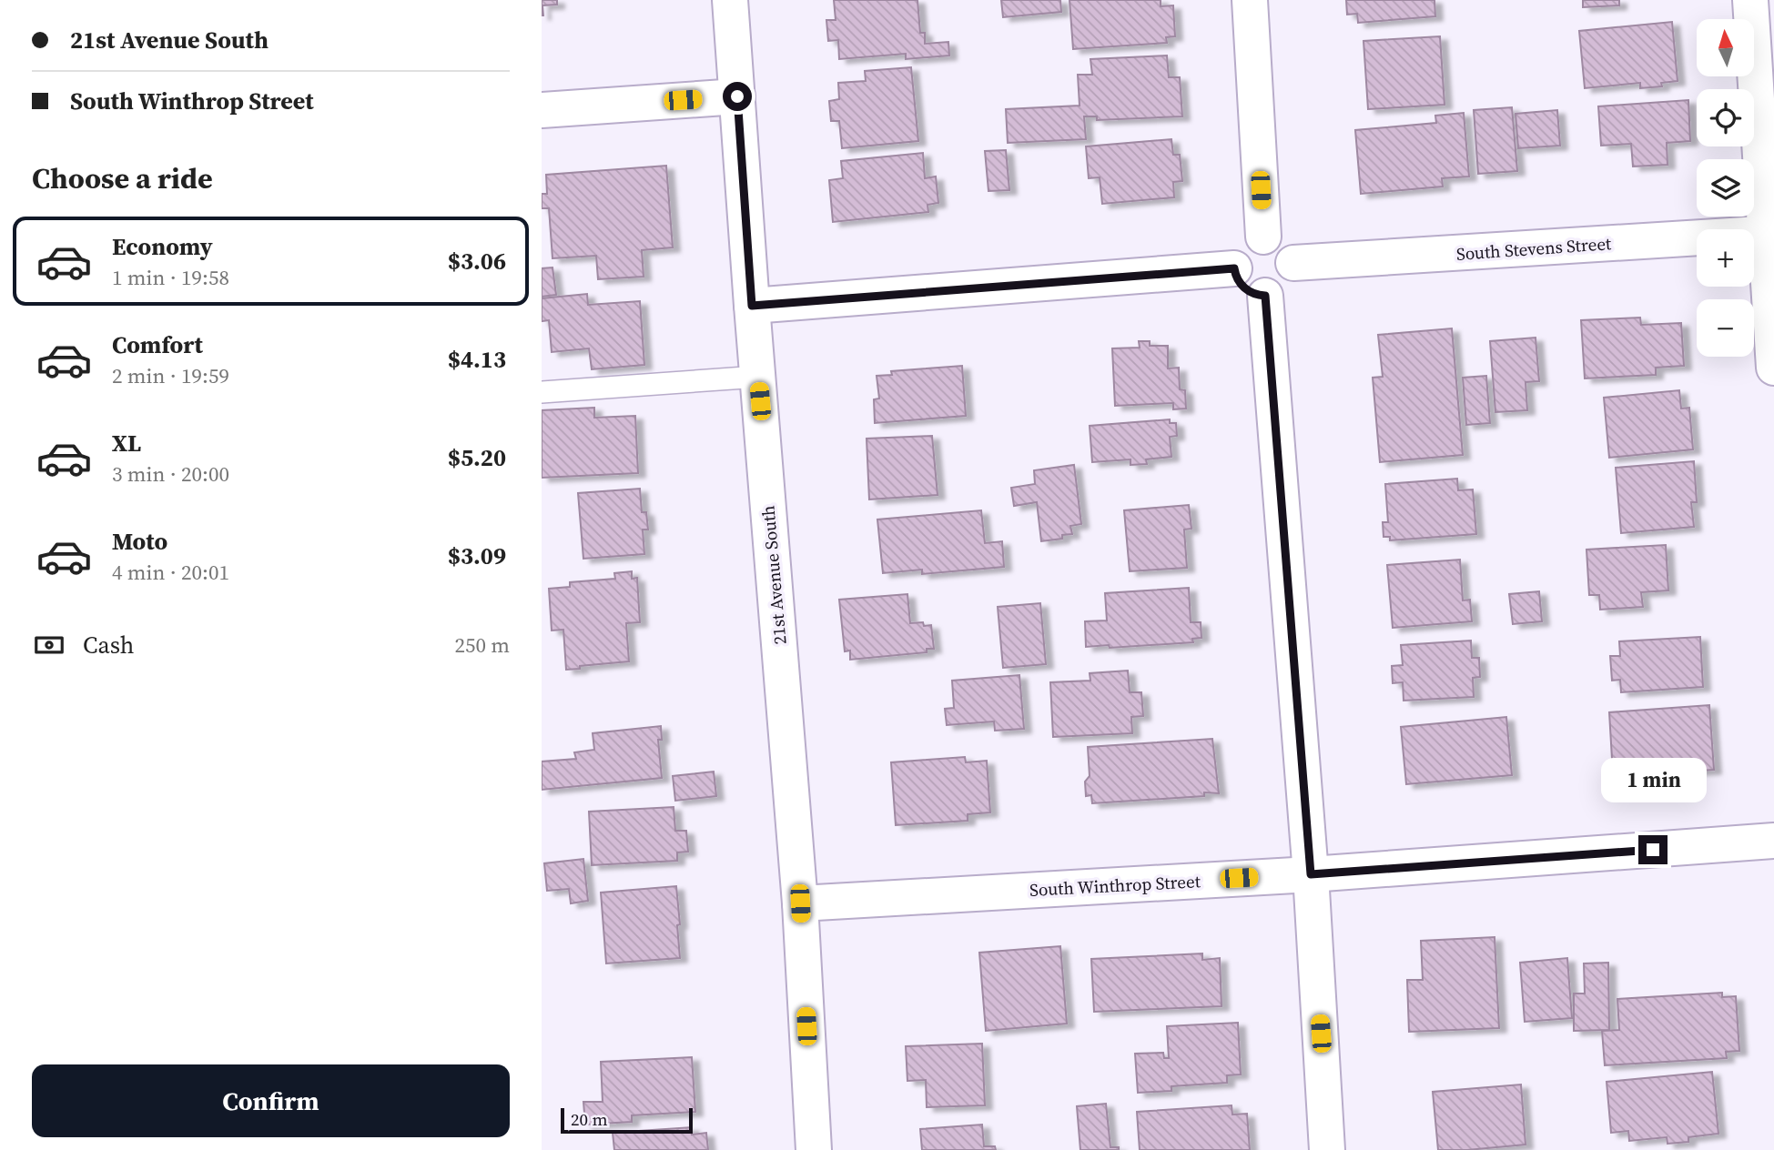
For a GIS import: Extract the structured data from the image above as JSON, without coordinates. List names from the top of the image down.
{
  "streets": {
    "street": ["South Stevens Street", "21st Avenue South", "South Winthrop Street"]
  },
  "crossings": [
    ["21st Avenue South", "South Winthrop Street"]
  ],
  "scale_bar": "20 m",
  "north": "top",
  "page": {
    "banner": ["21st Avenue South", "South Winthrop Street"],
    "map_buttons": ["+", "−"],
    "heading": "Choose a ride",
    "list": [
      {
        "name": "Economy",
        "note": "1 min · 19:58",
        "value": "$3.06"
      },
      {
        "name": "Comfort",
        "note": "2 min · 19:59",
        "value": "$4.13"
      },
      {
        "name": "XL",
        "note": "3 min · 20:00",
        "value": "$5.20"
      },
      {
        "name": "Moto",
        "note": "4 min · 20:01",
        "value": "$3.09"
      }
    ],
    "pay": ["Cash", "250 m"],
    "bubble": "1 min",
    "buttons": "Confirm",
    "scale": "20 m"
  }
}
